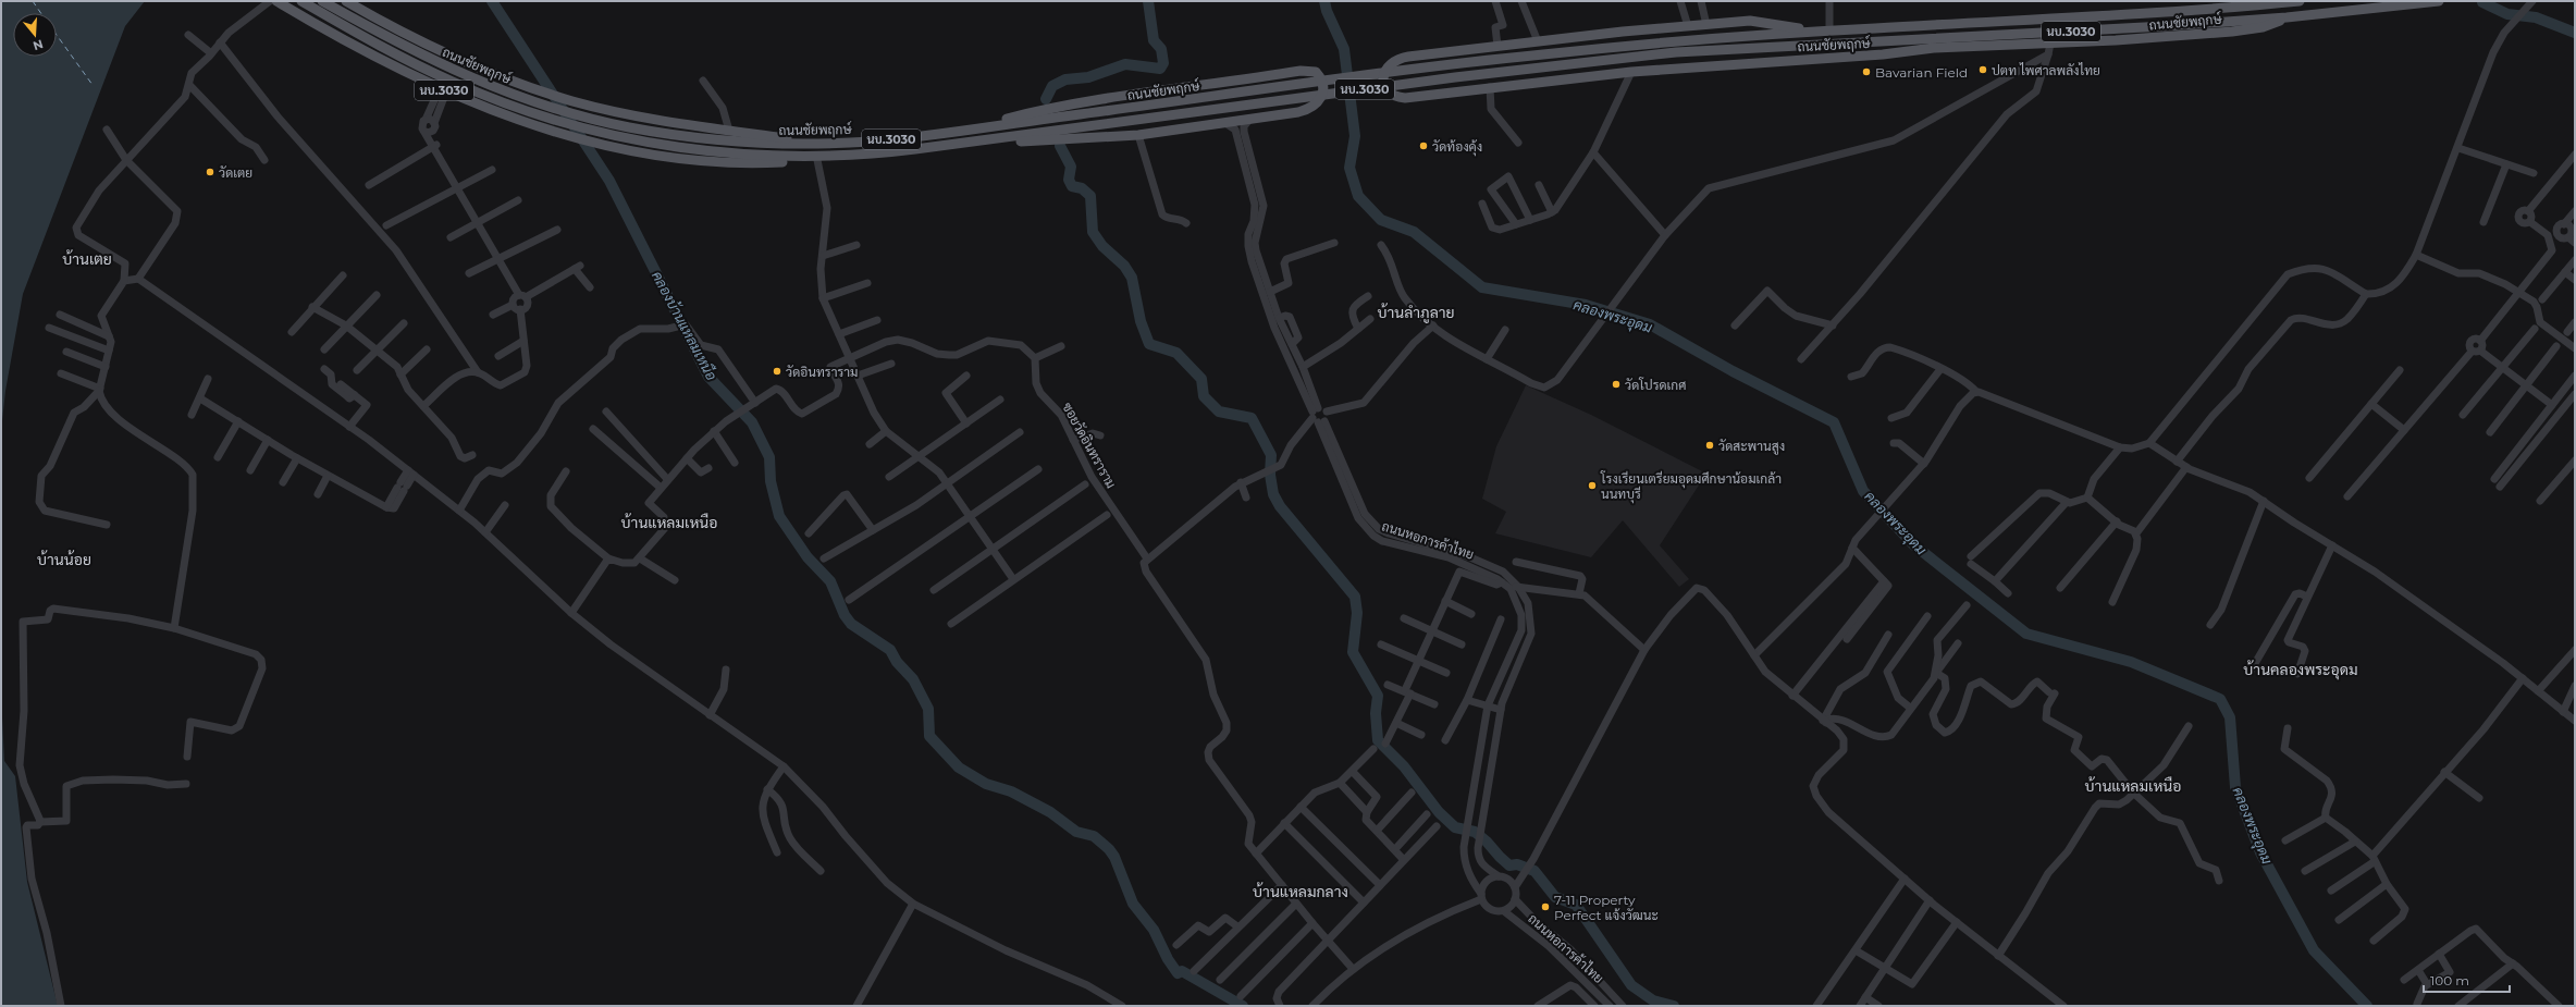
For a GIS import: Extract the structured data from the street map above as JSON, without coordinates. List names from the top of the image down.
{
  "streets": {
    "main road": ["ถนนชัยพฤกษ์", "นบ.3030"],
    "street": ["ซอยวัดอินทราราม", "ถนนหอการค้าไทย"]
  },
  "districts": [
    "บ้านเตย",
    "บ้านลำภูลาย",
    "บ้านแหลมเหนือ",
    "บ้านน้อย",
    "บ้านคลองพระอุดม",
    "บ้านแหลมเหนือ",
    "บ้านแหลมกลาง"
  ],
  "water": ["คลองพระอุดม", "คลองบ้านแหลมเหนือ"],
  "places": [
    "ปตท ไพศาลพลังไทย",
    "Bavarian Field",
    "วัดท้องคุ้ง",
    "วัดเตย",
    "วัดอินทราราม",
    "วัดโปรดเกศ",
    "วัดสะพานสูง",
    "โรงเรียนเตรียมอุดมศึกษาน้อมเกล้า นนทบุรี",
    "7-11 Property Perfect แจ้งวัฒนะ"
  ],
  "scale_bar": "100 m",
  "north": "bottom"
}
